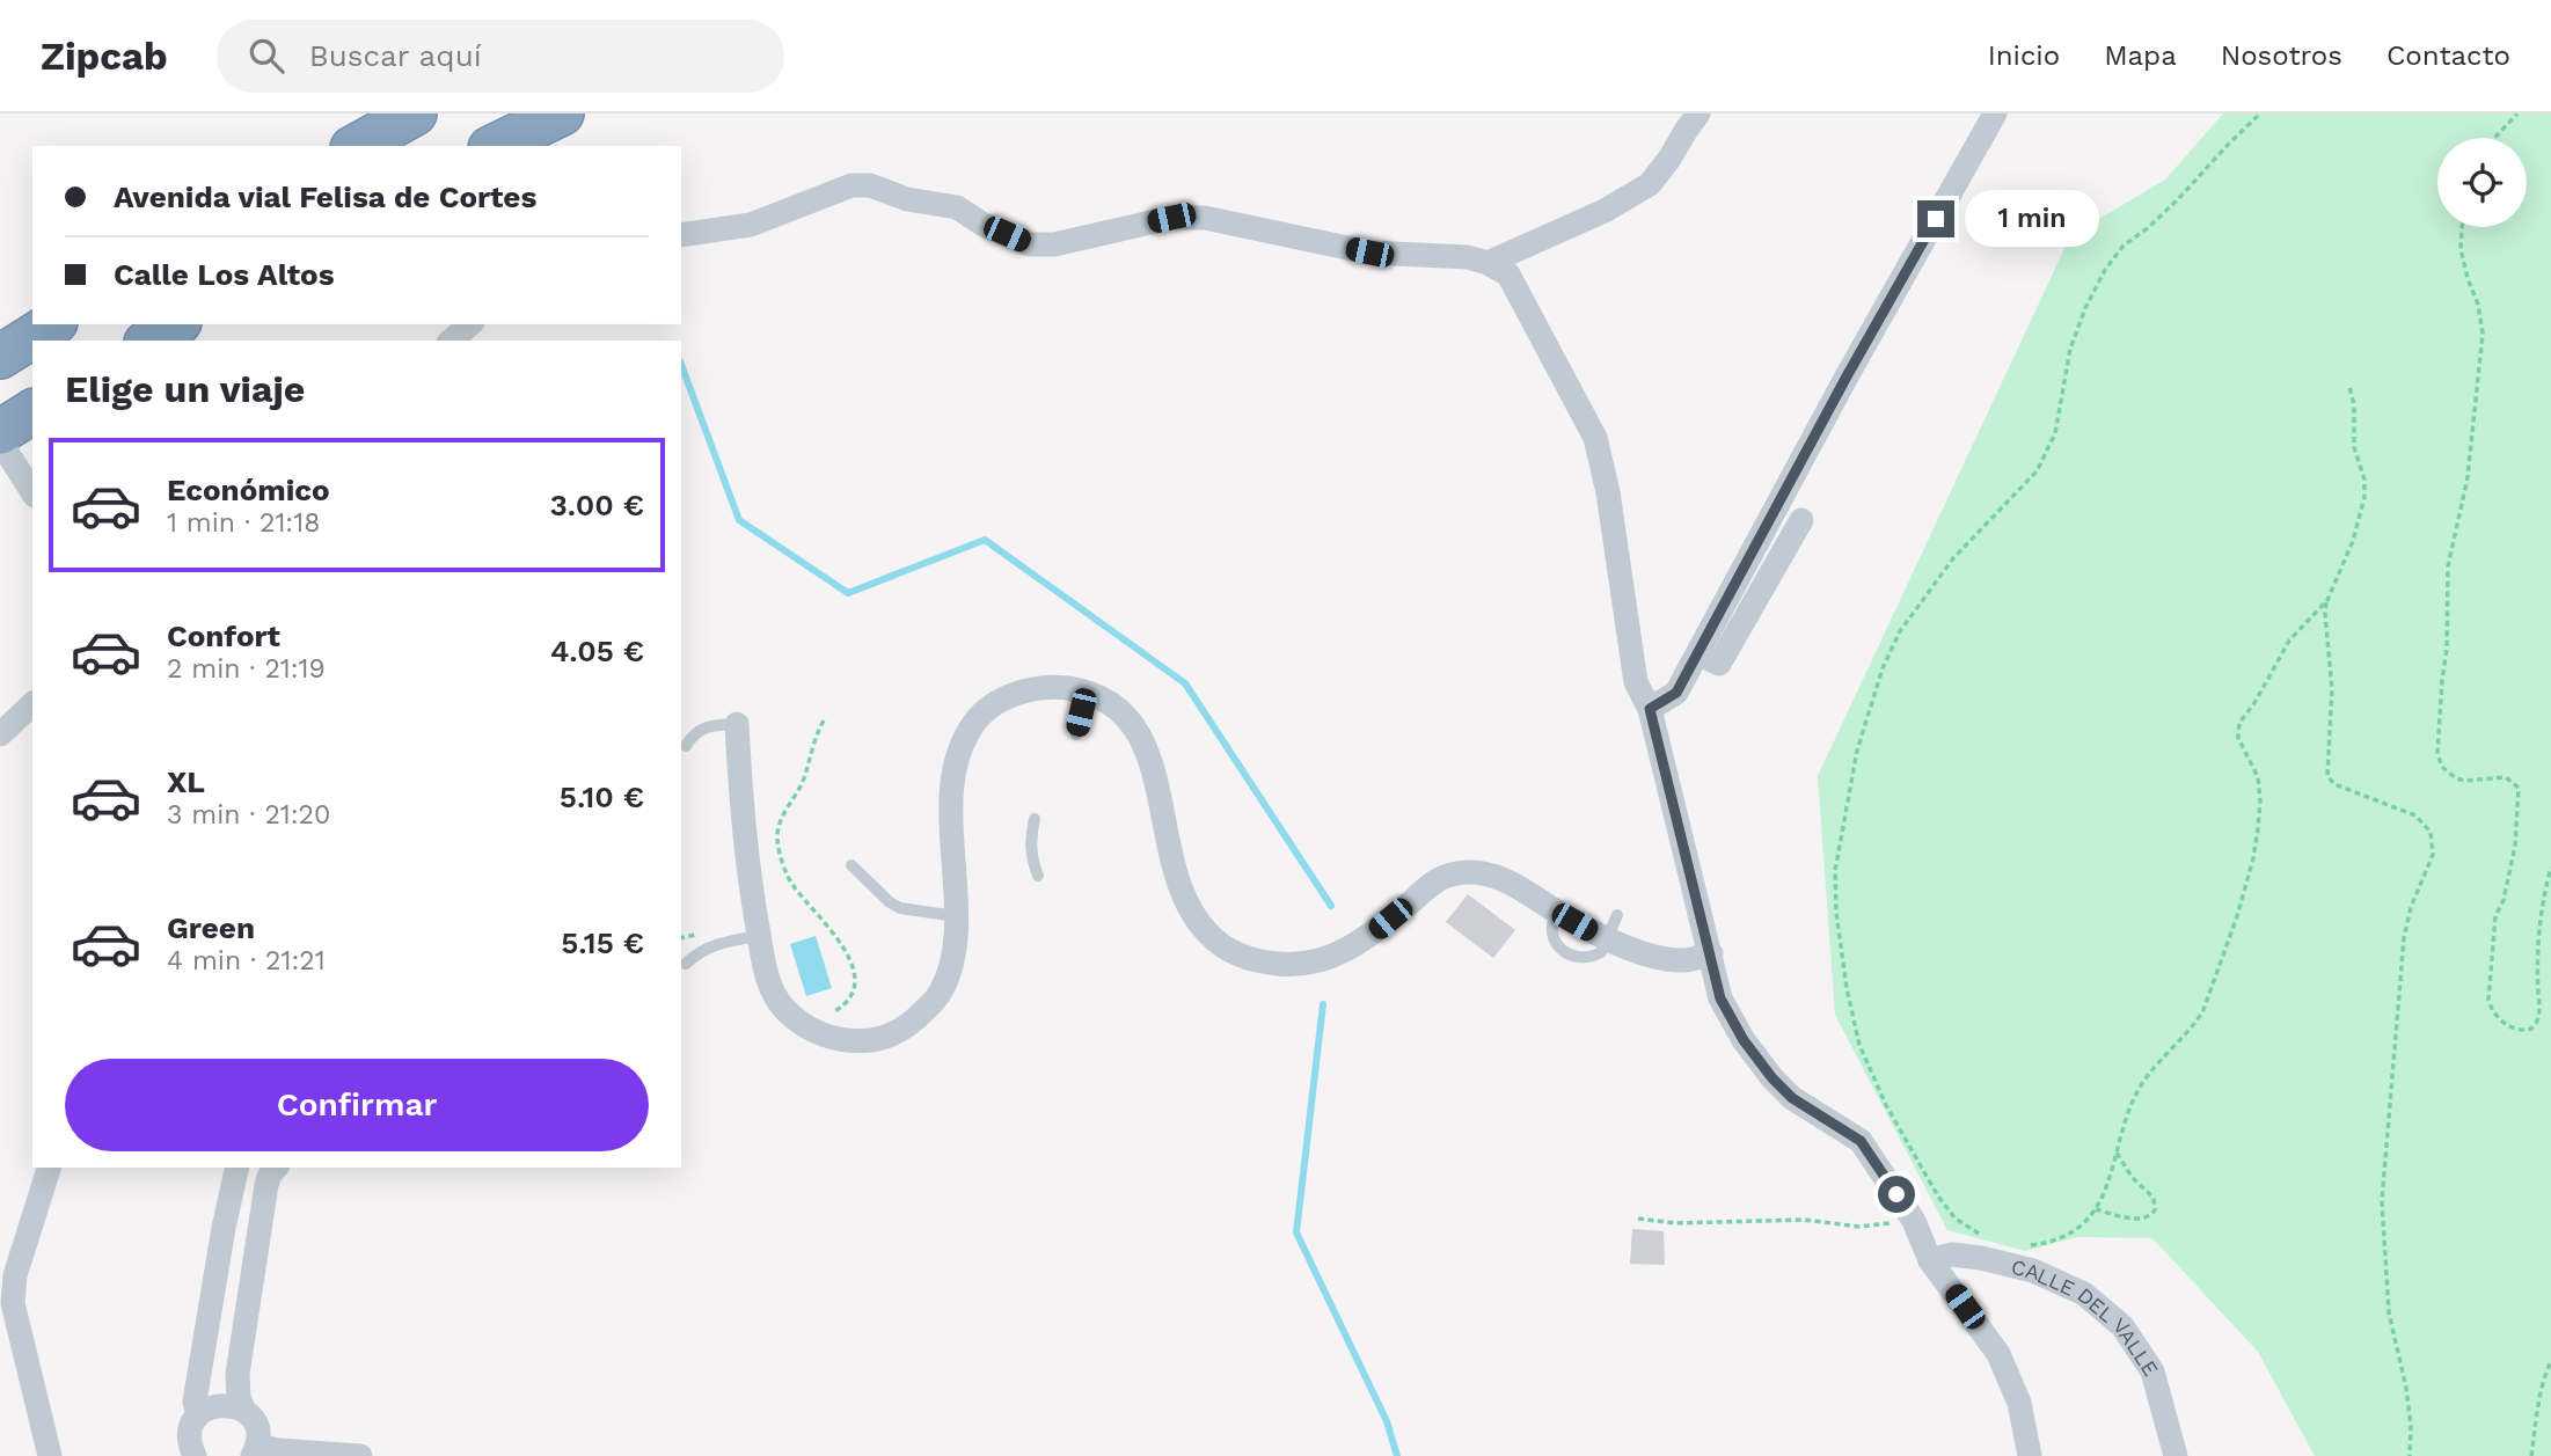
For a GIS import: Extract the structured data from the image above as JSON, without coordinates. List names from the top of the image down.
{
  "streets": {
    "street": ["CALLE DEL VALLE"]
  },
  "page": {
    "header": "Zipcab",
    "search": "Buscar aquí",
    "nav": [
      "Inicio",
      "Mapa",
      "Nosotros",
      "Contacto"
    ],
    "banner": ["Avenida vial Felisa de Cortes", "Calle Los Altos"],
    "bubble": "1 min",
    "heading": "Elige un viaje",
    "list": [
      {
        "name": "Económico",
        "note": "1 min · 21:18",
        "value": "3.00 €"
      },
      {
        "name": "Confort",
        "note": "2 min · 21:19",
        "value": "4.05 €"
      },
      {
        "name": "XL",
        "note": "3 min · 21:20",
        "value": "5.10 €"
      },
      {
        "name": "Green",
        "note": "4 min · 21:21",
        "value": "5.15 €"
      }
    ],
    "buttons": "Confirmar"
  }
}
